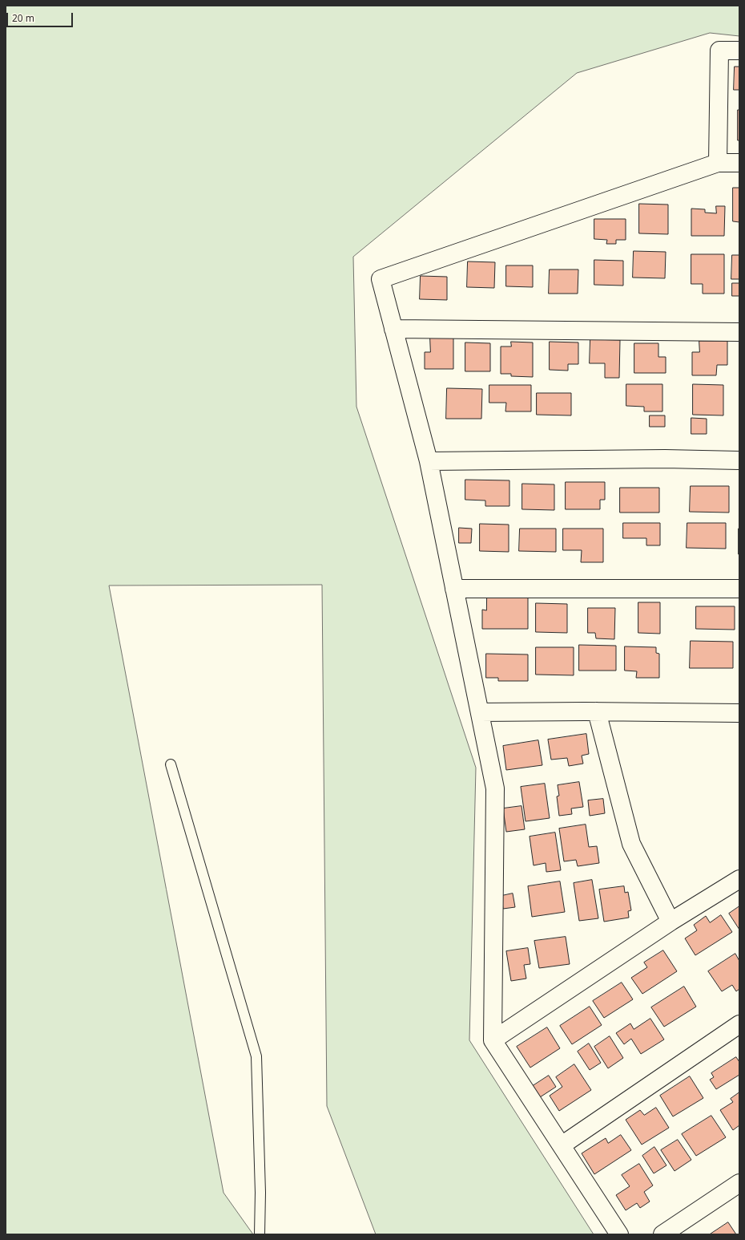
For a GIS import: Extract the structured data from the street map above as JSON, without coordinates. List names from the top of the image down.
{
  "scale_bar": "20 m"
}
